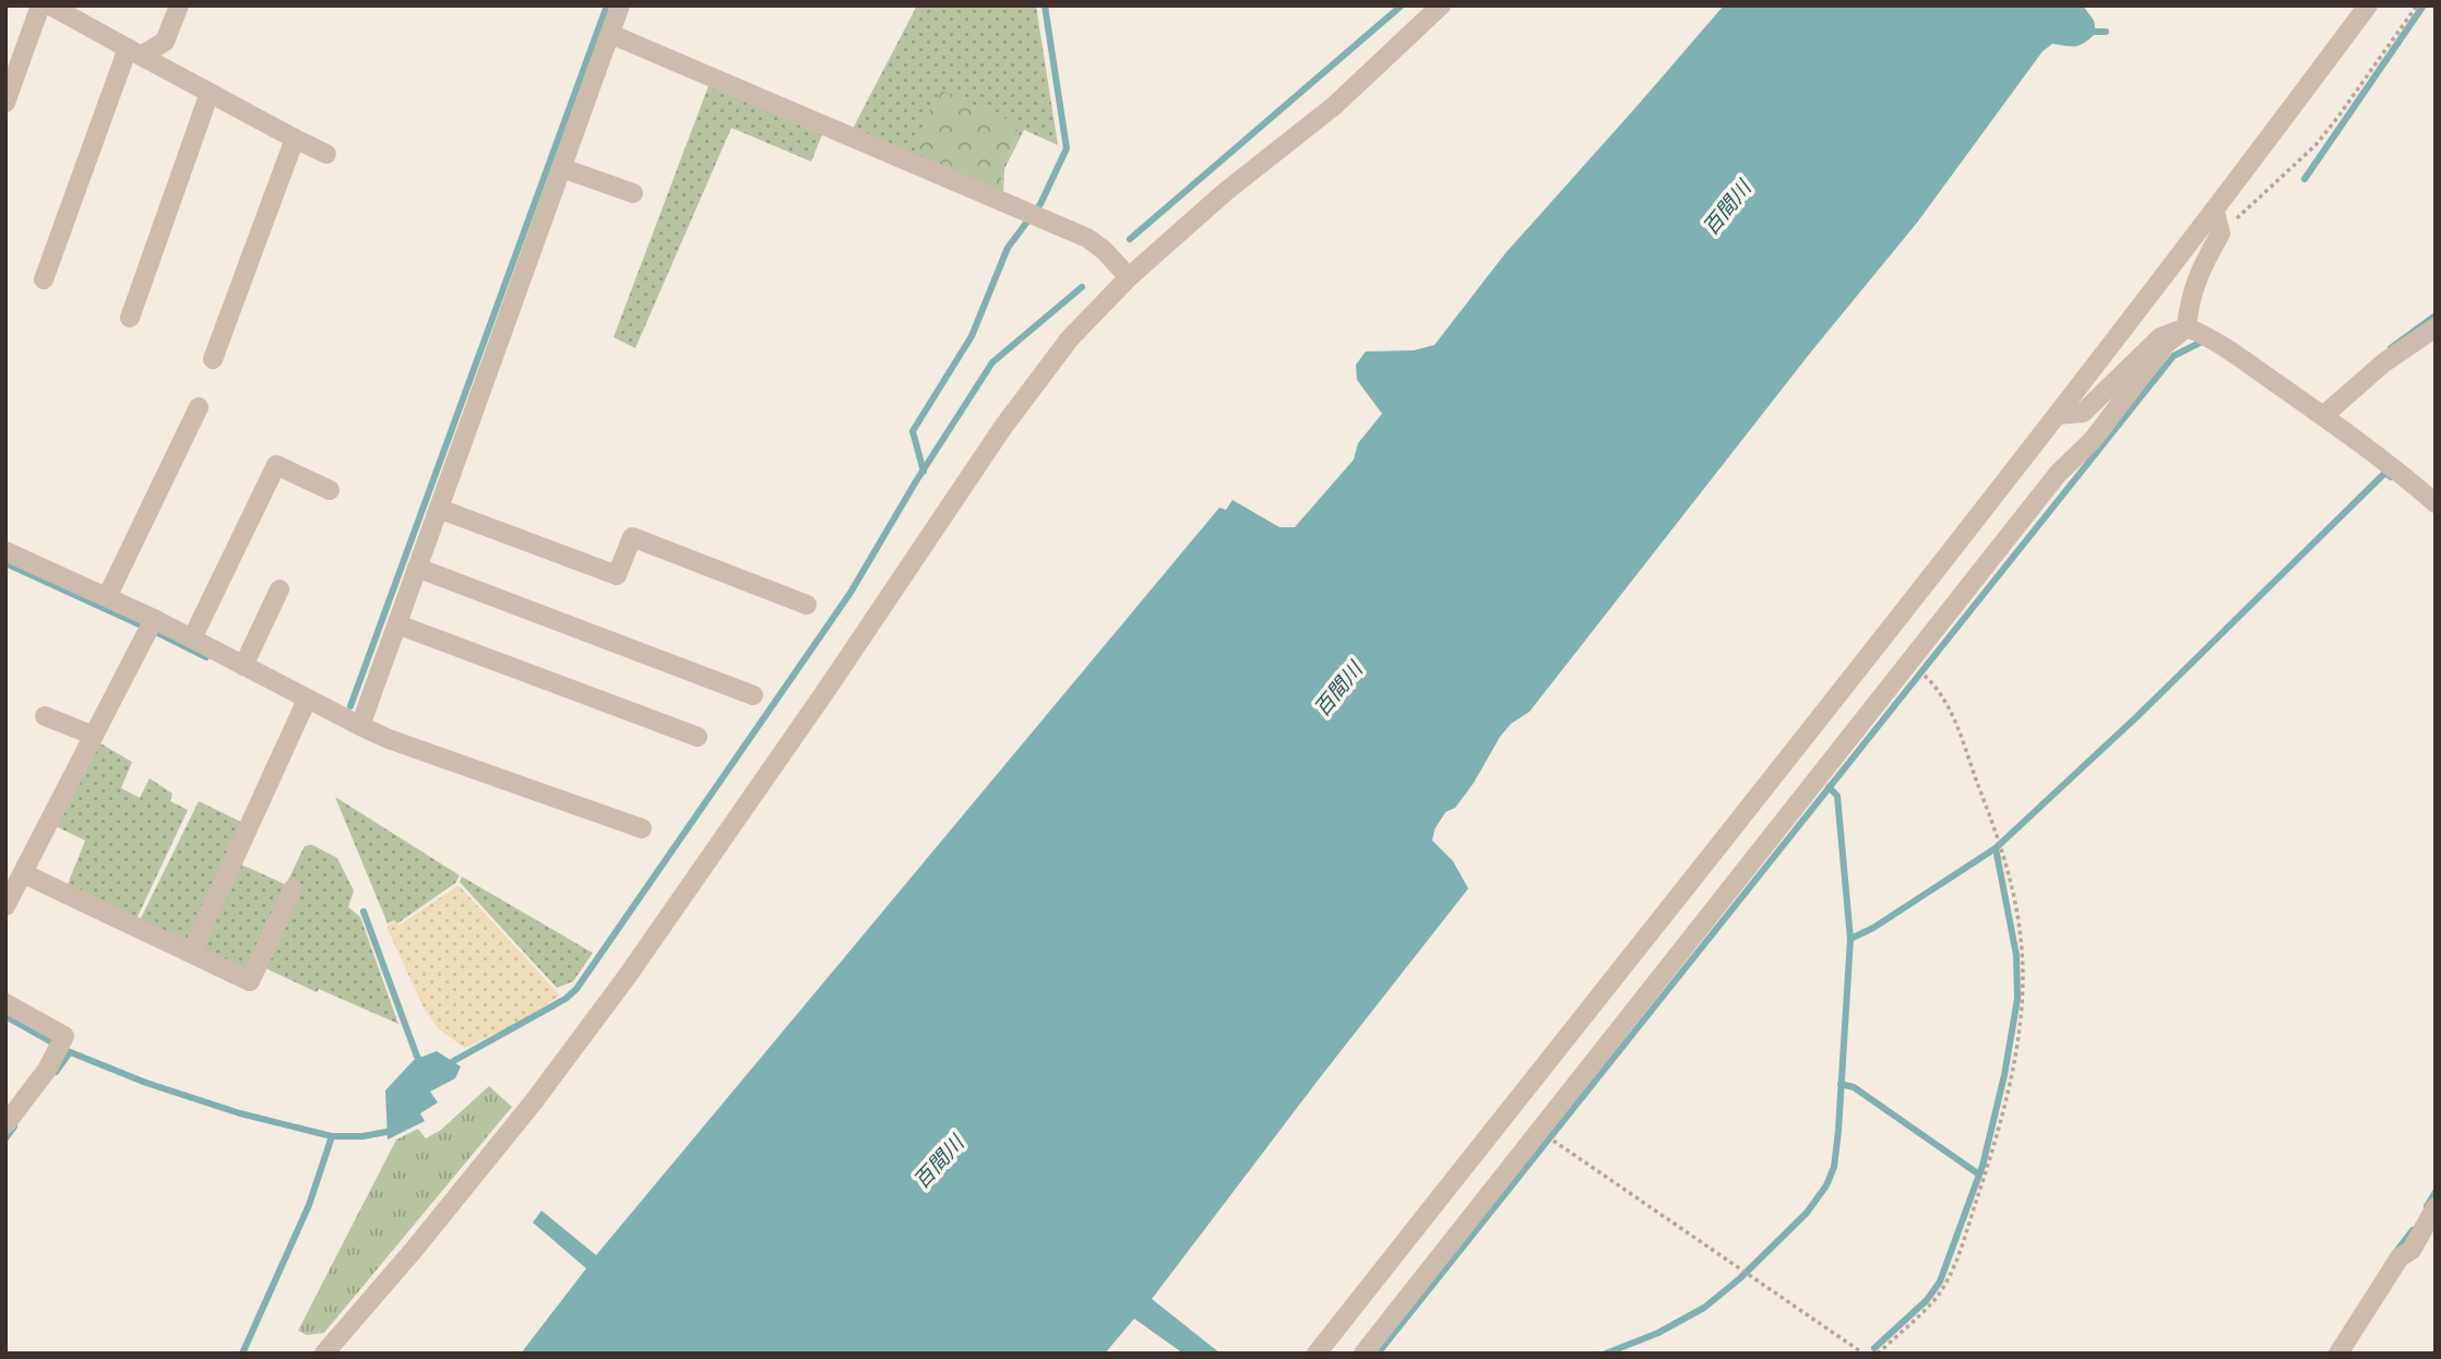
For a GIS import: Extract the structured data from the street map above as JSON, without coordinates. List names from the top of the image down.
{
  "water": ["百間川"]
}
